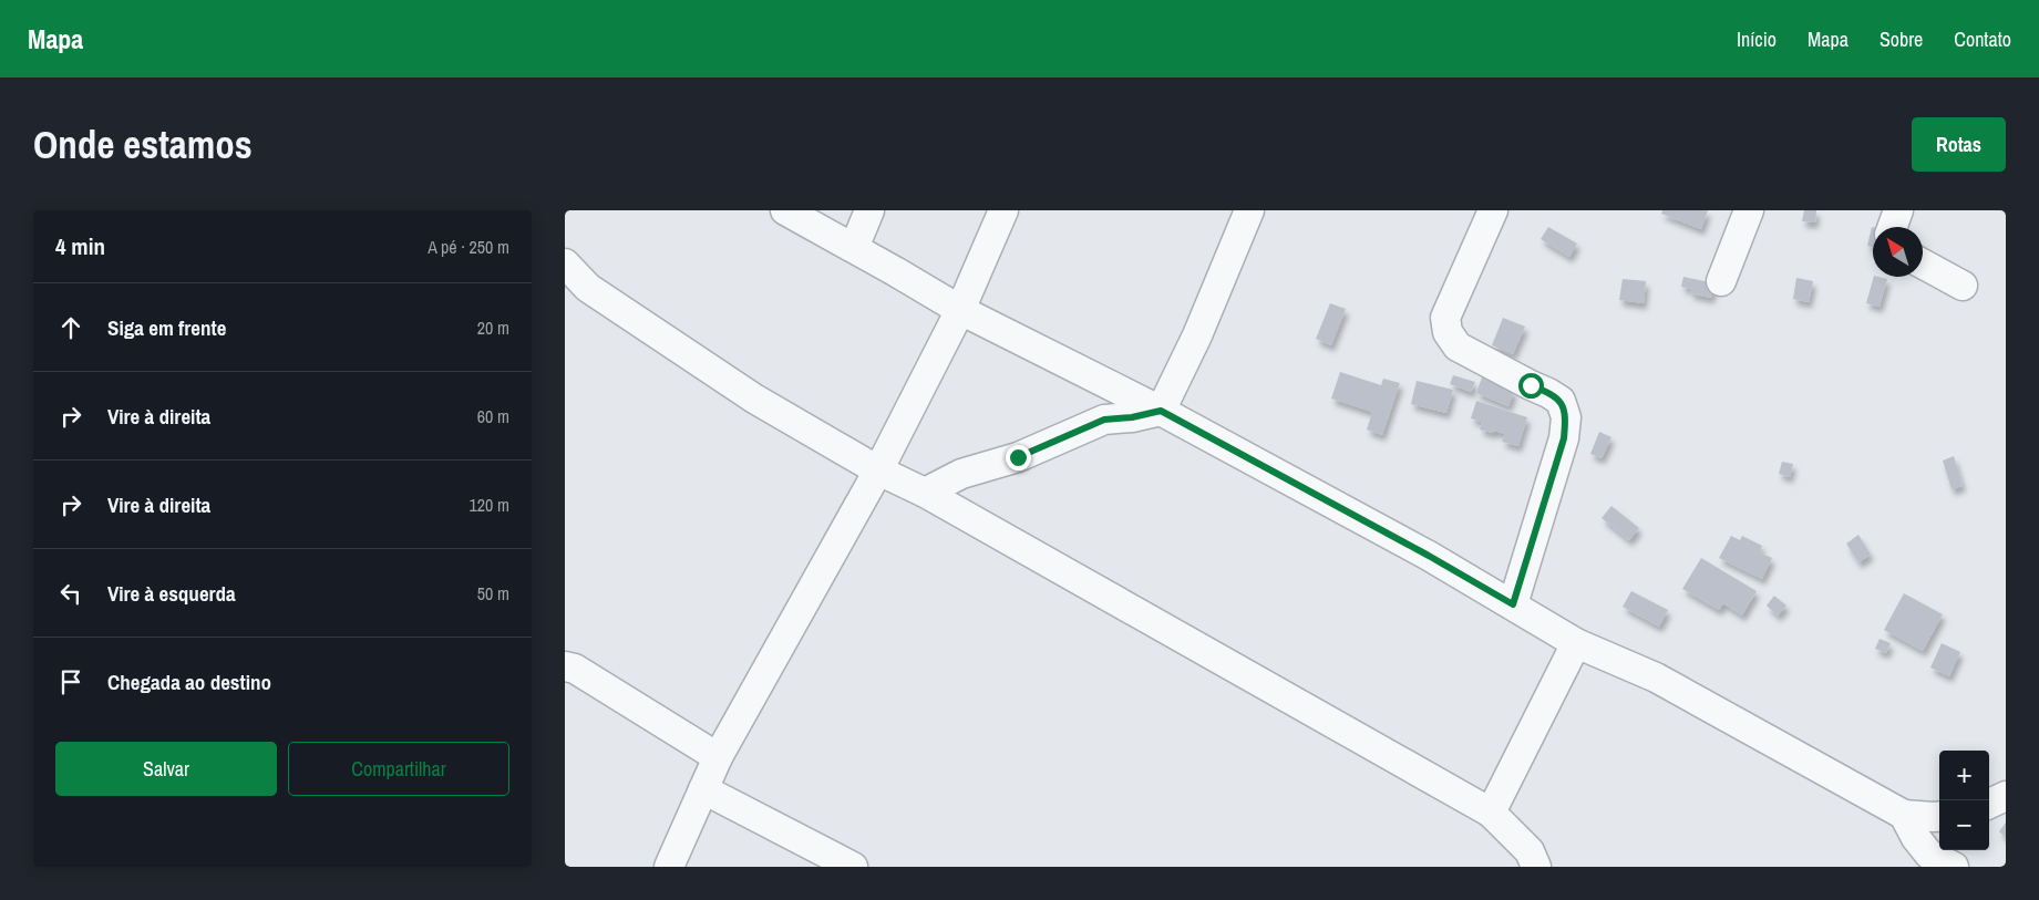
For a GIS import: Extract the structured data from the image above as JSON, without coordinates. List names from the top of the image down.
{
  "north": "top left",
  "page": {
    "header": "Mapa",
    "nav": [
      "Início",
      "Mapa",
      "Sobre",
      "Contato"
    ],
    "buttons": [
      "Rotas",
      ["Salvar", "Compartilhar"]
    ],
    "title": "Onde estamos",
    "heading": ["4 min", "A pé · 250 m"],
    "list": [
      ["Siga em frente", "20 m"],
      ["Vire à direita", "60 m"],
      ["Vire à direita", "120 m"],
      ["Vire à esquerda", "50 m"],
      "Chegada ao destino"
    ],
    "map_buttons": ["+", "−"]
  }
}
